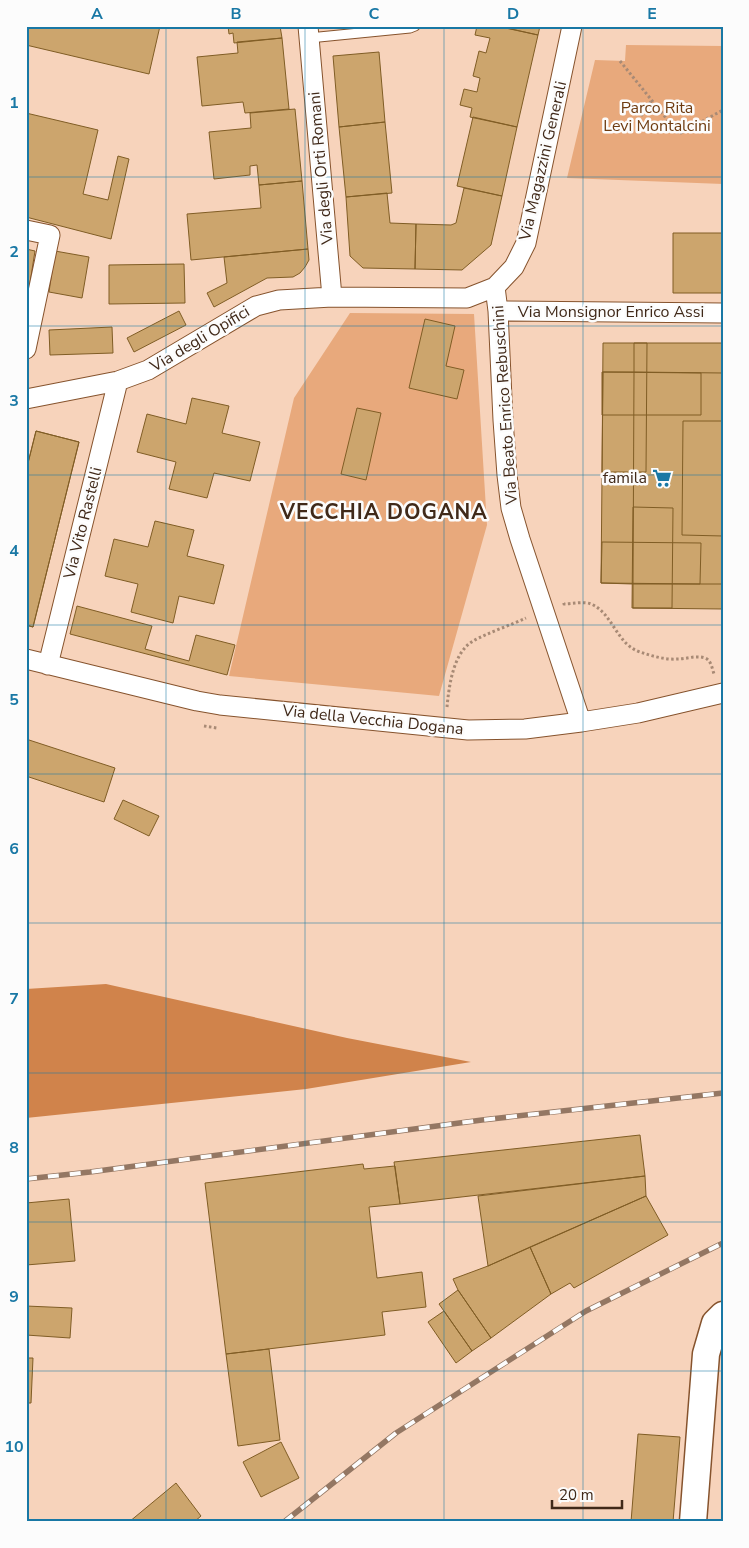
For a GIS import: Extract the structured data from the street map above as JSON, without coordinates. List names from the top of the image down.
{
  "streets": {
    "street": [
      "Via Magazzini Generali",
      "Via degli Orti Romani",
      "Via Monsignor Enrico Assi",
      "Via degli Opifici",
      "Via Beato Enrico Rebuschini",
      "Via Vito Rastelli",
      "Via della Vecchia Dogana"
    ]
  },
  "crossings": [
    ["Via Magazzini Generali", "Via degli Opifici"],
    ["Via Magazzini Generali", "Via Beato Enrico Rebuschini"],
    ["Via degli Orti Romani", "Via degli Opifici"],
    ["Via Monsignor Enrico Assi", "Via Beato Enrico Rebuschini"],
    ["Via degli Opifici", "Via Beato Enrico Rebuschini"],
    ["Via degli Opifici", "Via Vito Rastelli"],
    ["Via Beato Enrico Rebuschini", "Via della Vecchia Dogana"],
    ["Via Vito Rastelli", "Via della Vecchia Dogana"]
  ],
  "districts": ["VECCHIA DOGANA"],
  "parks": ["Parco Rita Levi Montalcini"],
  "places": {
    "supermarket": ["famila"]
  },
  "scale_bar": "20 m",
  "grid": {
    "columns": [
      "A",
      "B",
      "C",
      "D",
      "E"
    ],
    "rows": [
      "1",
      "2",
      "3",
      "4",
      "5",
      "6",
      "7",
      "8",
      "9",
      "10"
    ]
  }
}
